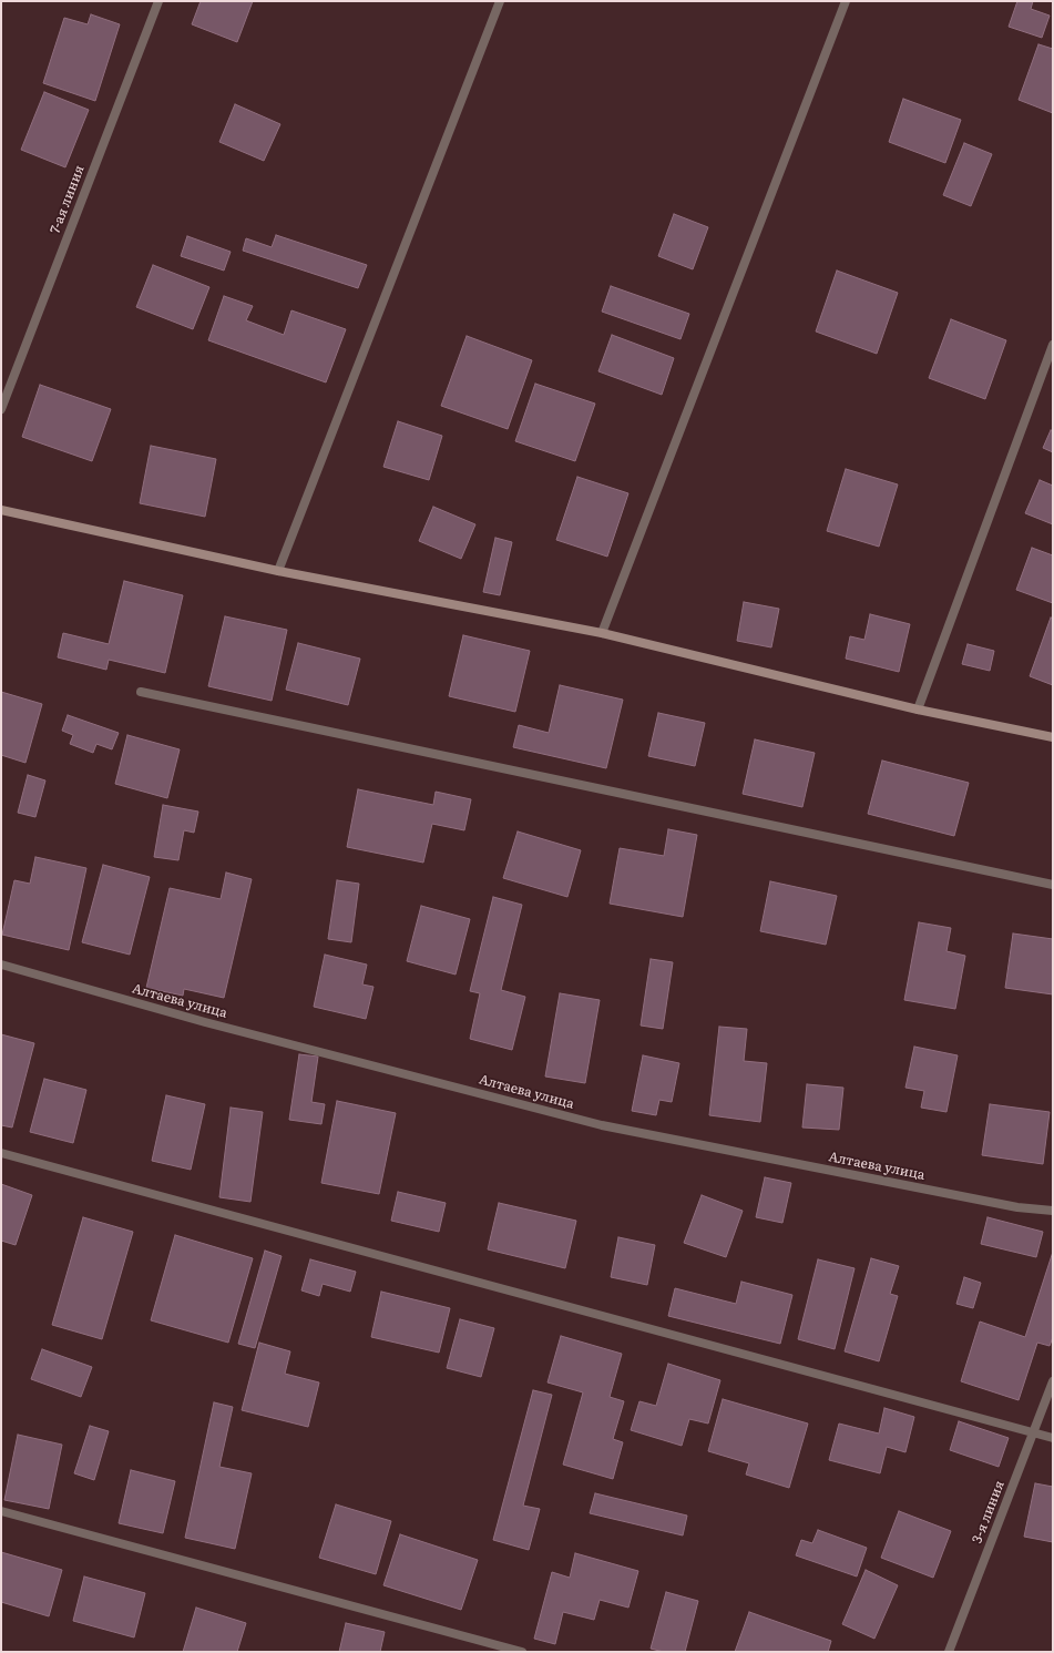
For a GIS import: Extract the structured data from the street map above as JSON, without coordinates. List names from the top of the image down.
{
  "streets": {
    "street": ["7-ая линия", "Алтаева улица", "3-я линия"]
  }
}
